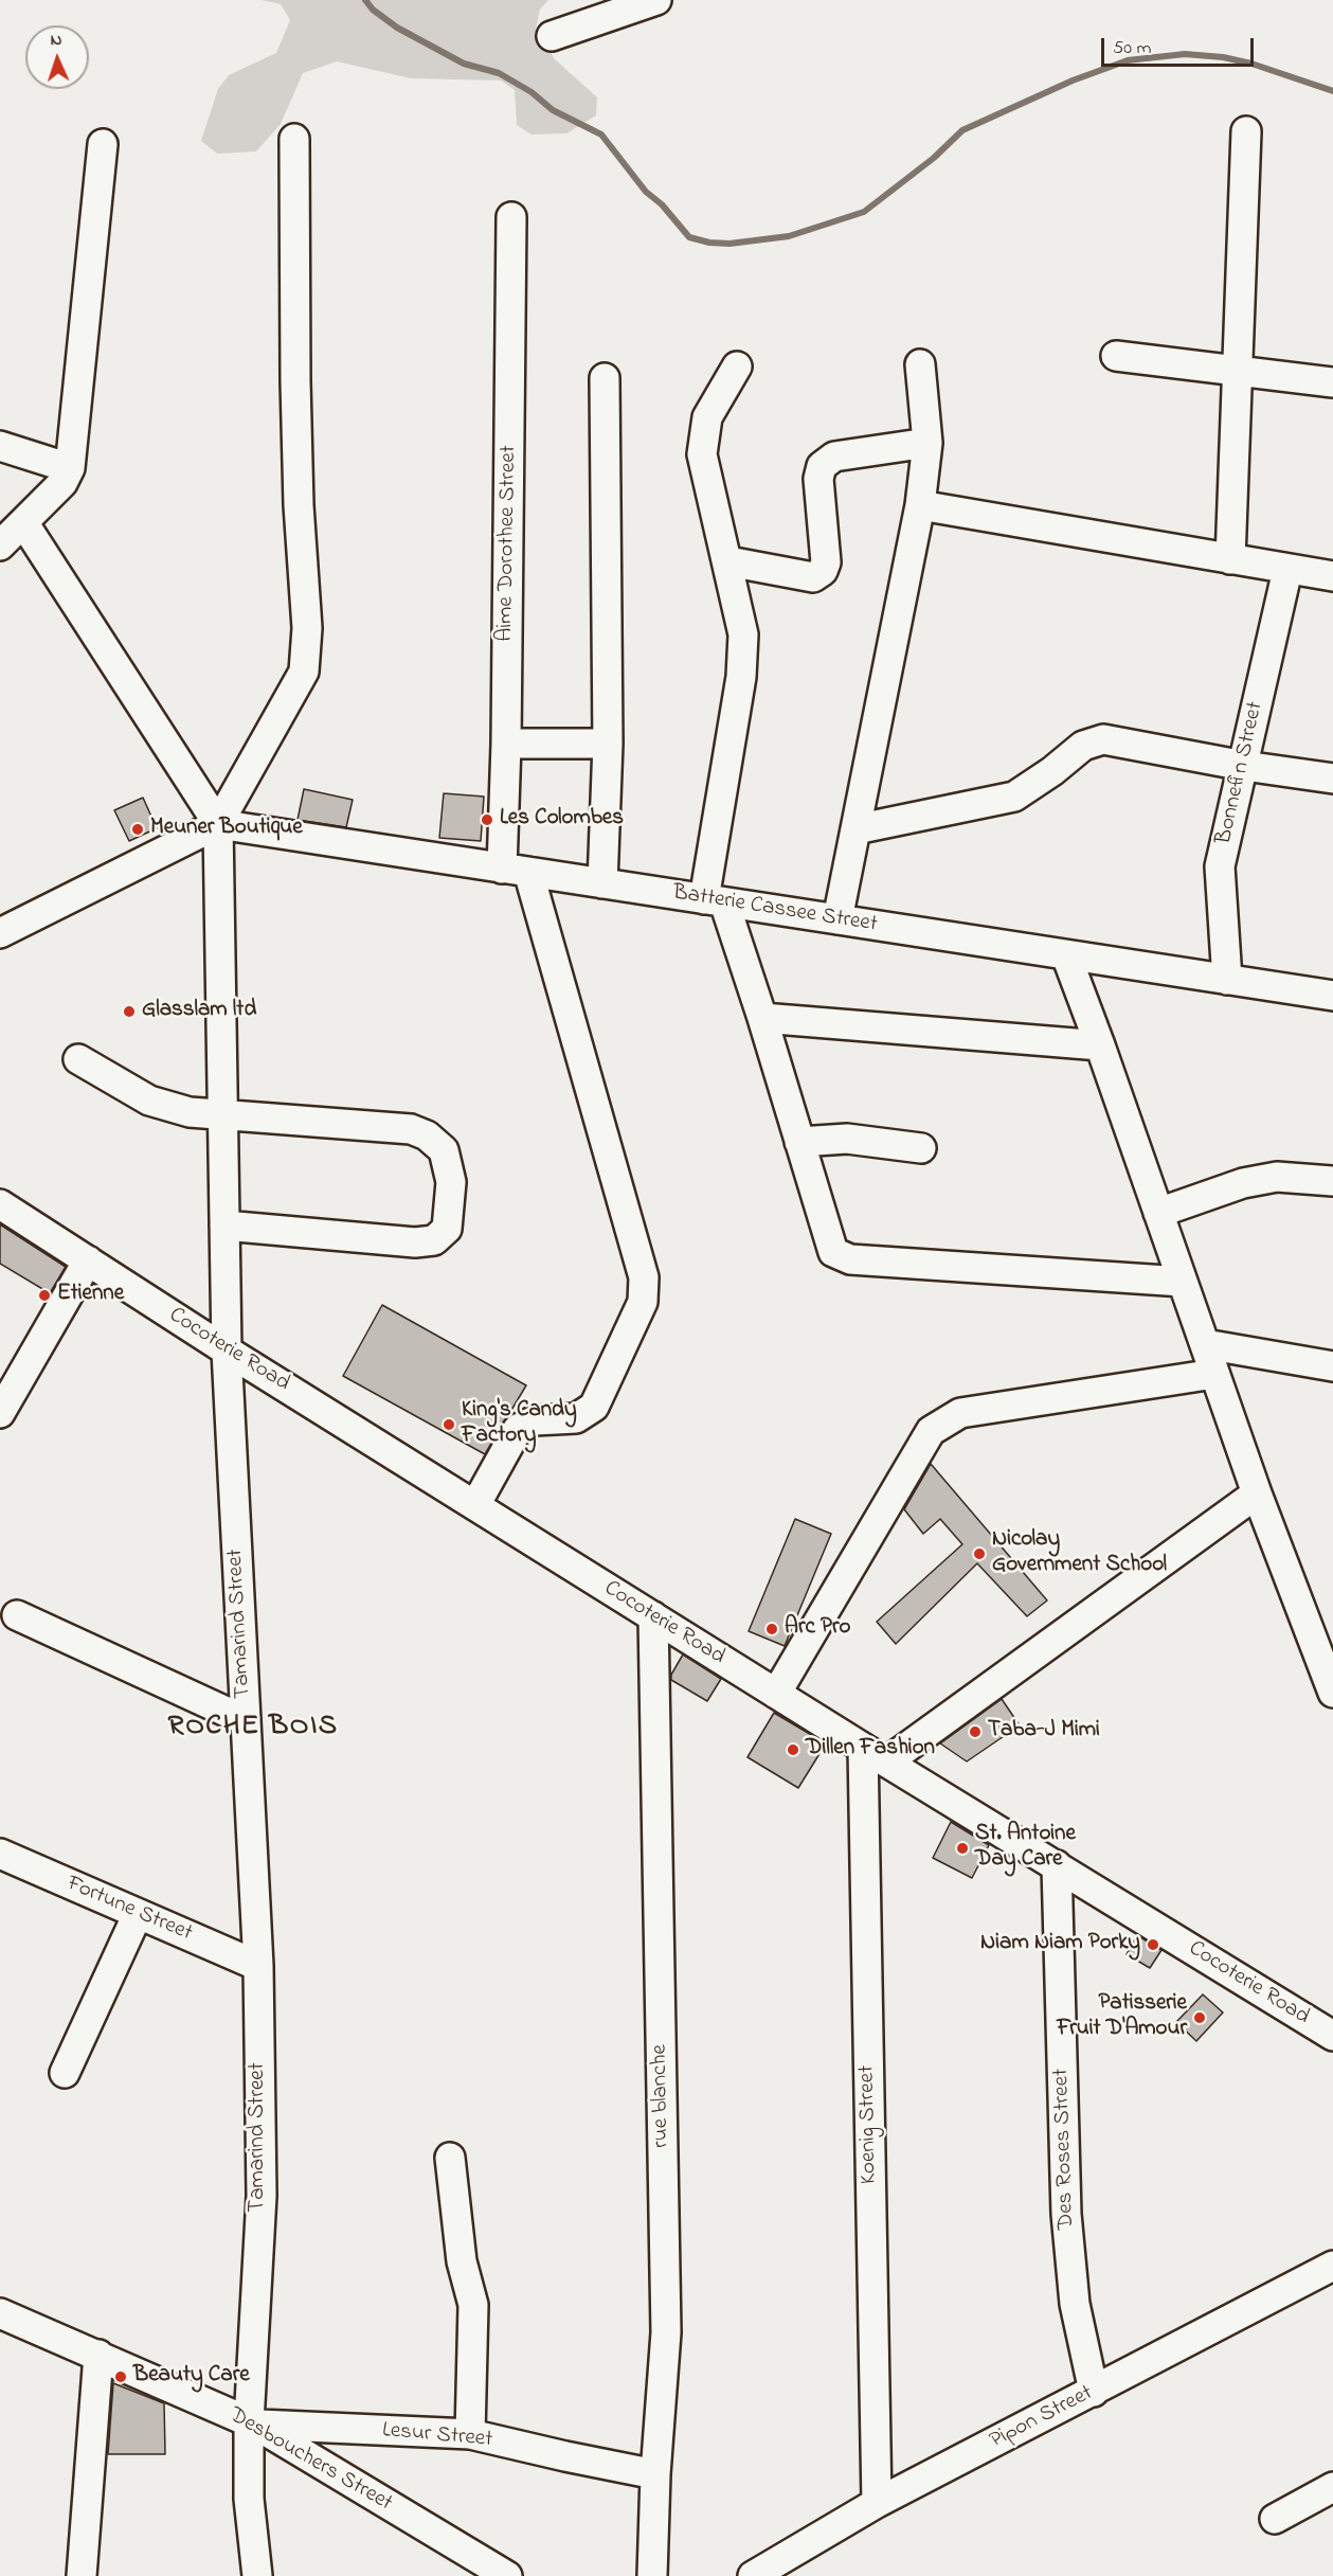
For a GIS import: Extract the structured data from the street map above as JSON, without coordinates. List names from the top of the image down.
{
  "streets": {
    "street": [
      "Aime Dorothee Street",
      "Bonnefin Street",
      "Batterie Cassee Street",
      "Cocoterie Road",
      "Tamarind Street",
      "Fortune Street",
      "rue blanche",
      "Koenig Street",
      "Des Roses Street",
      "Pipon Street",
      "Lesur Street",
      "Desbouchers Street"
    ]
  },
  "crossings": [
    ["Aime Dorothee Street", "Batterie Cassee Street"],
    ["Aime Dorothee Street", "Cocoterie Road"],
    ["Bonnefin Street", "Batterie Cassee Street"],
    ["Batterie Cassee Street", "Tamarind Street"],
    ["Cocoterie Road", "Tamarind Street"],
    ["Cocoterie Road", "rue blanche"],
    ["Cocoterie Road", "Koenig Street"],
    ["Cocoterie Road", "Des Roses Street"],
    ["Tamarind Street", "Fortune Street"],
    ["Tamarind Street", "Lesur Street"],
    ["Tamarind Street", "Desbouchers Street"],
    ["rue blanche", "Lesur Street"],
    ["Koenig Street", "Pipon Street"],
    ["Des Roses Street", "Pipon Street"],
    ["Lesur Street", "Desbouchers Street"]
  ],
  "districts": ["ROCHE BOIS"],
  "places": [
    "Les Colombes",
    "Meuner Boutique",
    "Glasslam ltd",
    "Etienne",
    "King's Candy Factory",
    "Nicolay Government School",
    "Arc Pro",
    "Taba-J Mimi",
    "Dillen Fashion",
    "St. Antoine Day Care",
    "Niam Niam Porky",
    "Patisserie Fruit D'Amour",
    "Beauty Care"
  ],
  "scale_bar": "50 m",
  "north": "top"
}
